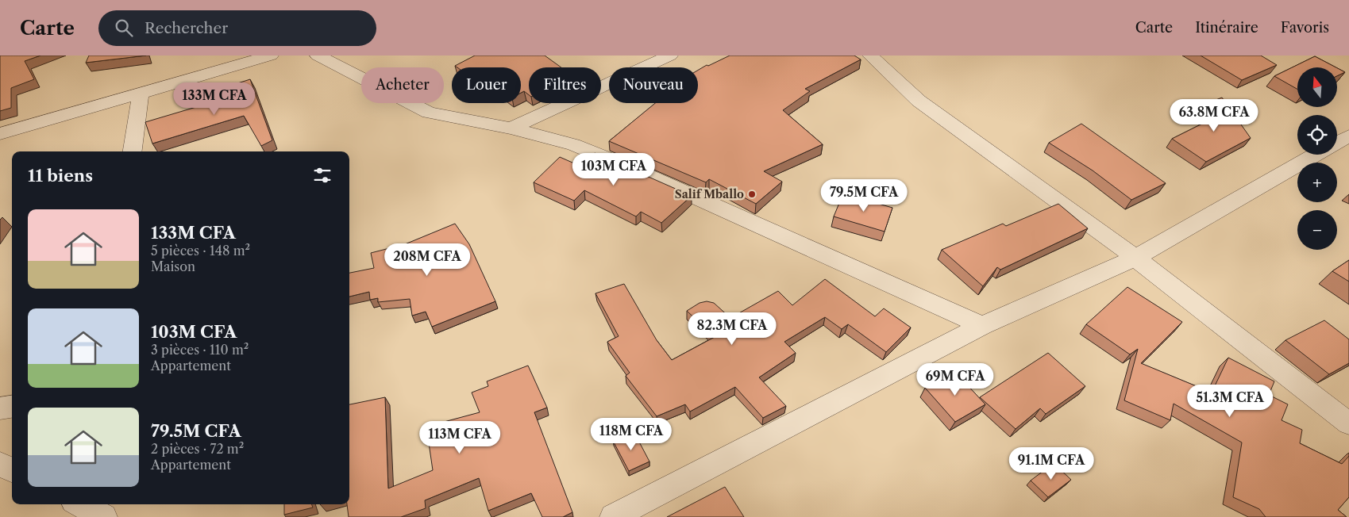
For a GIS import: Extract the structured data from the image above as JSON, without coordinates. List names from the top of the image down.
{
  "places": ["Salif Mballo"],
  "north": "top",
  "page": {
    "header": "Carte",
    "search": "Rechercher",
    "nav": ["Carte", "Itinéraire", "Favoris"],
    "map_buttons": ["+", "−"],
    "chip": [
      "Acheter",
      "Louer",
      "Filtres",
      "Nouveau"
    ],
    "price": [
      "133M CFA",
      "63.8M CFA",
      "103M CFA",
      "79.5M CFA",
      "208M CFA",
      "82.3M CFA",
      "69M CFA",
      "51.3M CFA",
      "118M CFA",
      "113M CFA",
      "91.1M CFA"
    ],
    "heading": "11 biens",
    "list": [
      {
        "name": "133M CFA",
        "note": "5 pièces · 148 m² · Maison"
      },
      {
        "name": "103M CFA",
        "note": "3 pièces · 110 m² · Appartement"
      },
      {
        "name": "79.5M CFA",
        "note": "2 pièces · 72 m² · Appartement"
      }
    ]
  }
}
